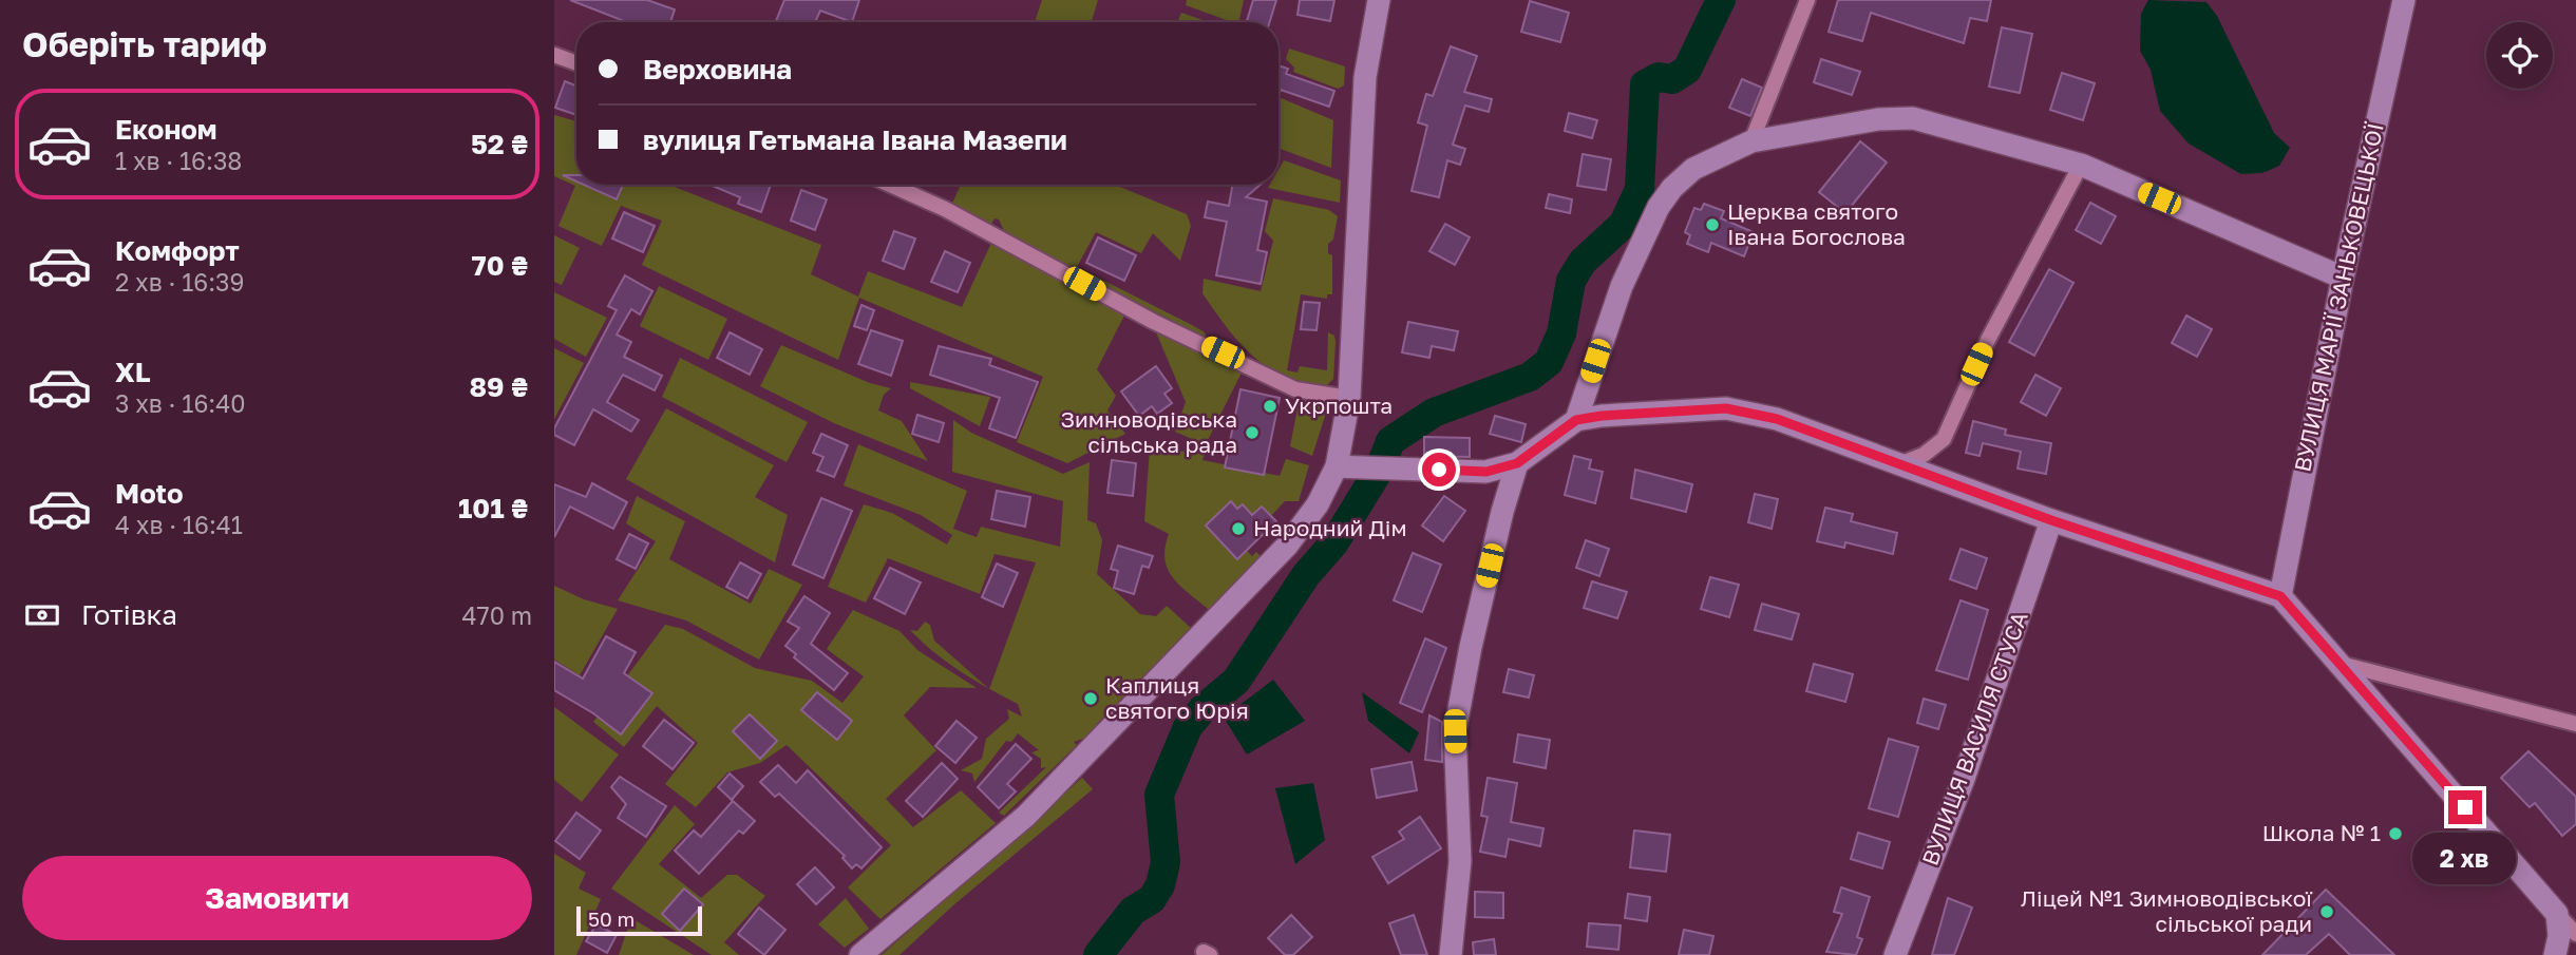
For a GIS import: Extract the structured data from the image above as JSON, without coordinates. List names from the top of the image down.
{
  "streets": {
    "street": ["ВУЛИЦЯ МАРІЇ ЗАНЬКОВЕЦЬКОЇ", "ВУЛИЦЯ ВАСИЛЯ СТУСА"]
  },
  "places": [
    "Церква святого Івана Богослова",
    "Укрпошта",
    "Зимноводівська сільська рада",
    "Народний Дім",
    "Каплиця святого Юрія",
    "Школа № 1",
    "Ліцей №1 Зимноводівської сільської ради"
  ],
  "scale_bar": "50 m",
  "page": {
    "heading": "Оберіть тариф",
    "banner": ["Верховина", "вулиця Гетьмана Івана Мазепи"],
    "list": [
      {
        "name": "Економ",
        "note": "1 хв · 16:38",
        "value": "52 ₴"
      },
      {
        "name": "Комфорт",
        "note": "2 хв · 16:39",
        "value": "70 ₴"
      },
      {
        "name": "XL",
        "note": "3 хв · 16:40",
        "value": "89 ₴"
      },
      {
        "name": "Moto",
        "note": "4 хв · 16:41",
        "value": "101 ₴"
      }
    ],
    "pay": ["Готівка", "470 m"],
    "bubble": "2 хв",
    "buttons": "Замовити",
    "scale": "50 m"
  }
}
